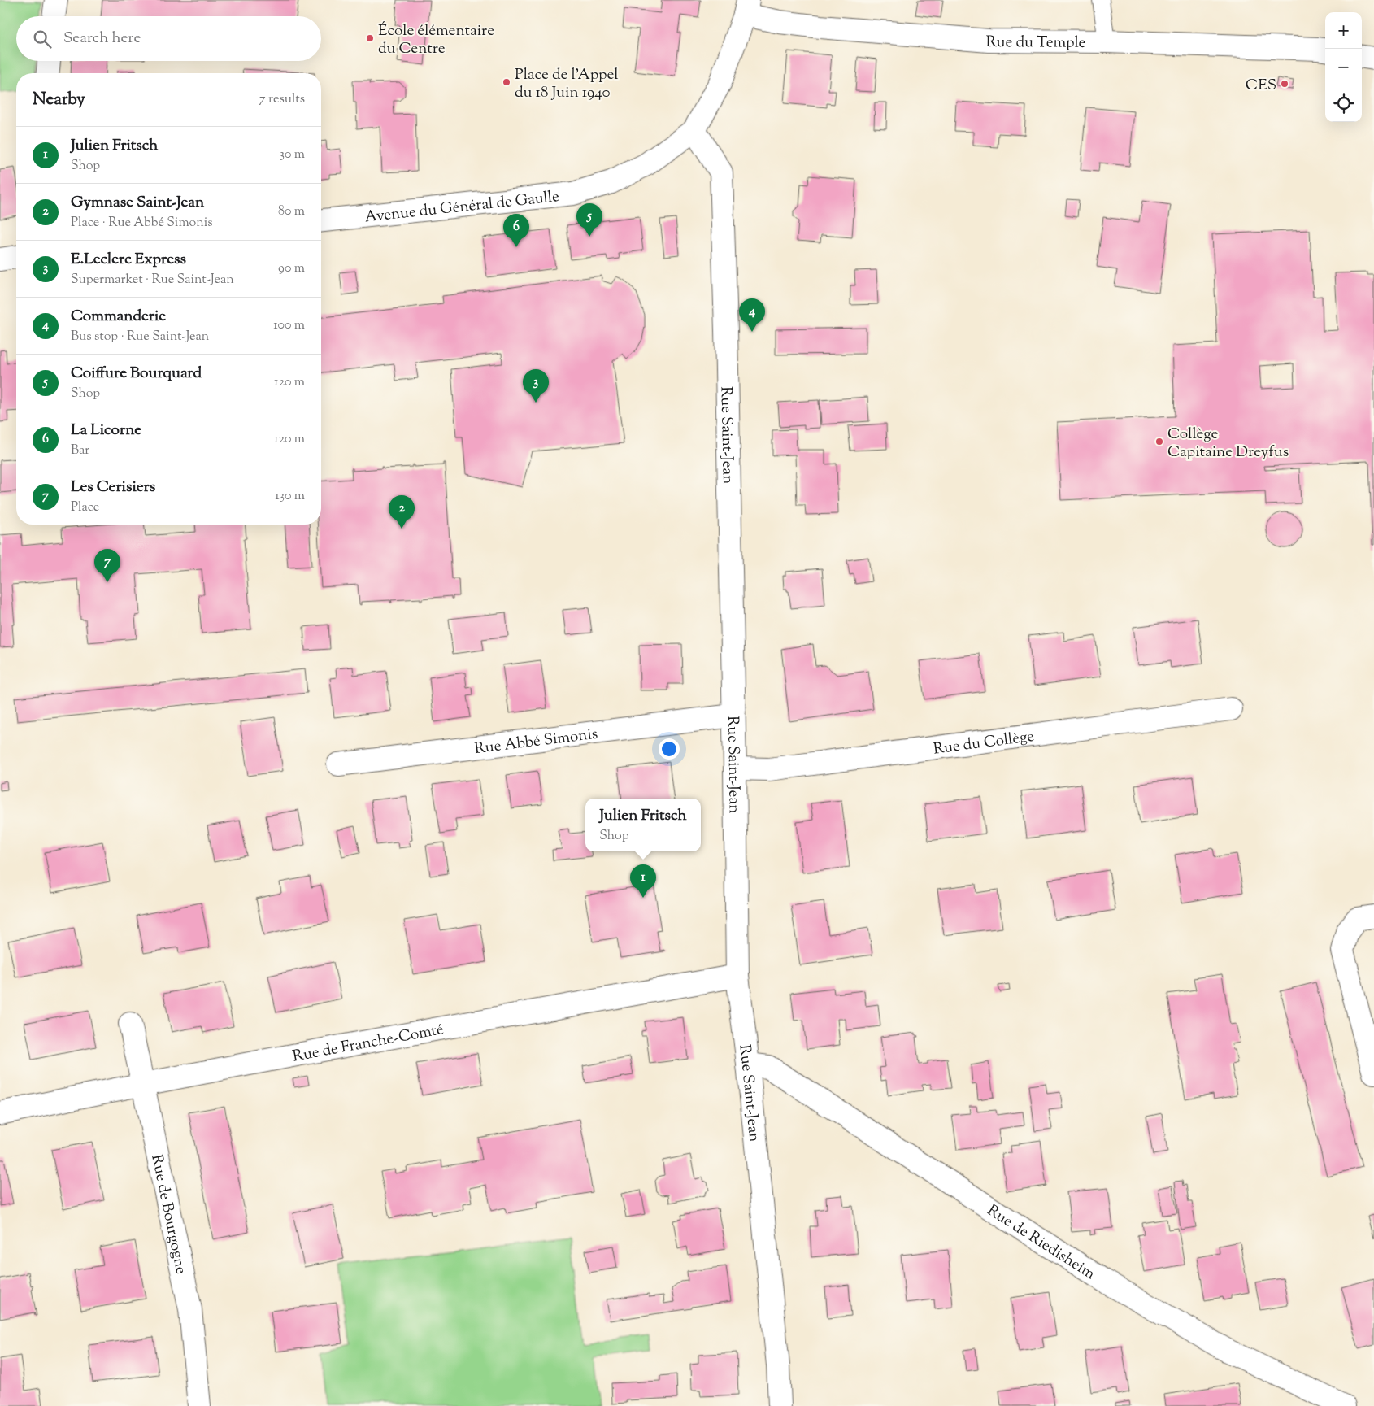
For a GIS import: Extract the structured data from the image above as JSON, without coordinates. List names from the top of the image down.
{
  "streets": {
    "street": [
      "Rue du Temple",
      "Avenue du Général de Gaulle",
      "Rue Saint-Jean",
      "Rue Abbé Simonis",
      "Rue du Collège",
      "Rue de Franche-Comté",
      "Rue de Bourgogne",
      "Rue de Riedisheim"
    ]
  },
  "crossings": [
    ["Rue du Temple", "Avenue du Général de Gaulle"],
    ["Avenue du Général de Gaulle", "Rue Saint-Jean"],
    ["Rue Saint-Jean", "Rue Abbé Simonis"],
    ["Rue Saint-Jean", "Rue du Collège"],
    ["Rue Saint-Jean", "Rue de Franche-Comté"],
    ["Rue Saint-Jean", "Rue de Riedisheim"],
    ["Rue de Franche-Comté", "Rue de Bourgogne"]
  ],
  "places": [
    "École élémentaire du Centre",
    "Place de l'Appel du 18 Juin 1940",
    "CES",
    "Collège Capitaine Dreyfus"
  ],
  "page": {
    "map_buttons": ["+", "−"],
    "search": "Search here",
    "heading": ["Nearby", "7 results"],
    "list": [
      {
        "mark": "1",
        "name": "Julien Fritsch",
        "note": "Shop",
        "value": "30 m"
      },
      {
        "mark": "2",
        "name": "Gymnase Saint-Jean",
        "note": "Place · Rue Abbé Simonis",
        "value": "80 m"
      },
      {
        "mark": "3",
        "name": "E.Leclerc Express",
        "note": "Supermarket · Rue Saint-Jean",
        "value": "90 m"
      },
      {
        "mark": "4",
        "name": "Commanderie",
        "note": "Bus stop · Rue Saint-Jean",
        "value": "100 m"
      },
      {
        "mark": "5",
        "name": "Coiffure Bourquard",
        "note": "Shop",
        "value": "120 m"
      },
      {
        "mark": "6",
        "name": "La Licorne",
        "note": "Bar",
        "value": "120 m"
      },
      {
        "mark": "7",
        "name": "Les Cerisiers",
        "note": "Place",
        "value": "130 m"
      }
    ],
    "pins": [
      "5",
      "6",
      "4",
      "3",
      "2",
      "7",
      "1"
    ],
    "popup": ["Julien Fritsch", "Shop"]
  }
}
